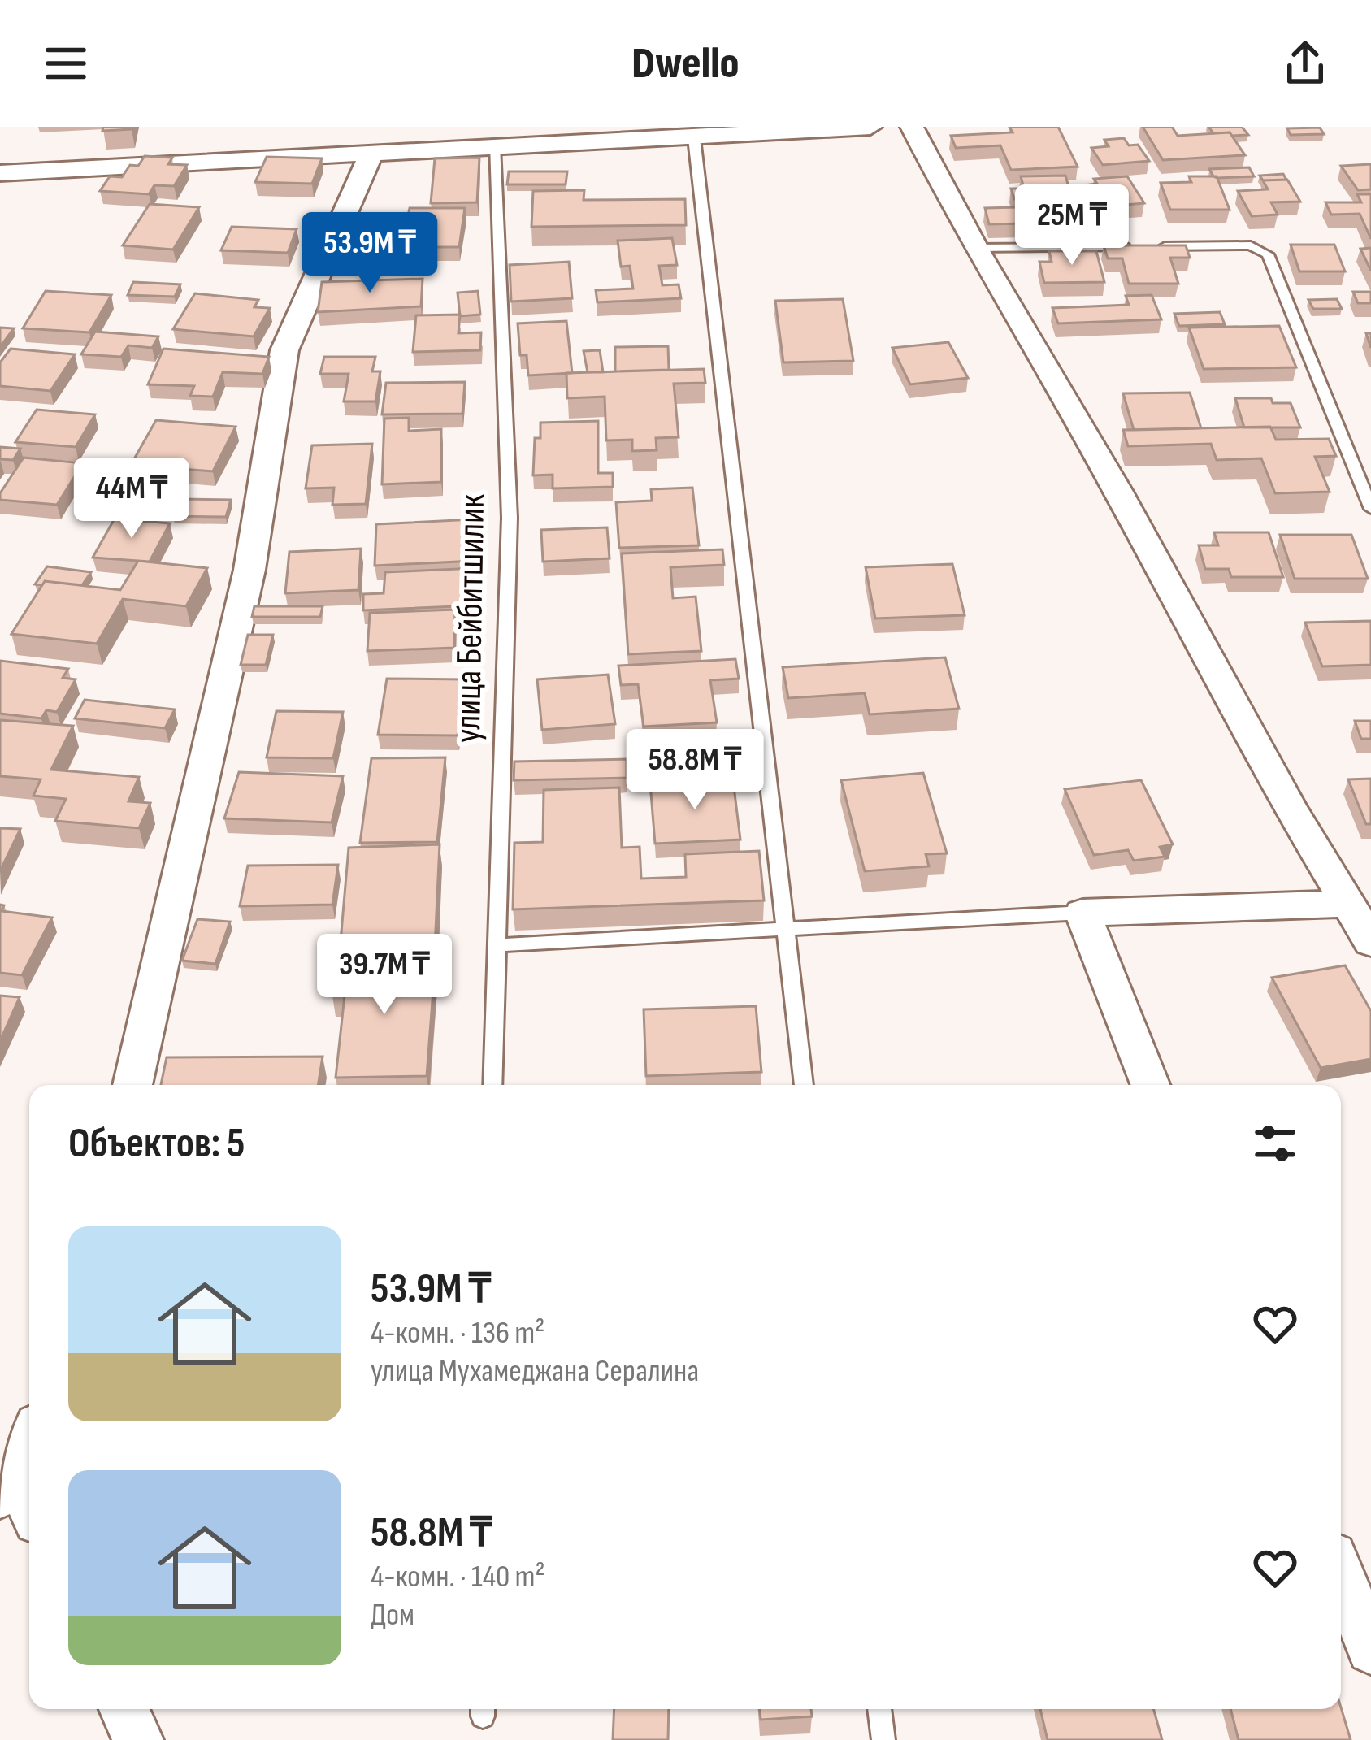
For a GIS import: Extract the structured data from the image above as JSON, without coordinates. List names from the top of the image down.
{
  "streets": {
    "lane": ["улица Бейбитшилик"]
  },
  "page": {
    "header": "Dwello",
    "price": [
      "25M ₸",
      "53.9M ₸",
      "44M ₸",
      "58.8M ₸",
      "39.7M ₸"
    ],
    "heading": "Объектов: 5",
    "list": [
      {
        "name": "53.9M ₸",
        "note": "4-комн. · 136 m² · улица Мухамеджана Сералина"
      },
      {
        "name": "58.8M ₸",
        "note": "4-комн. · 140 m² · Дом"
      }
    ]
  }
}
